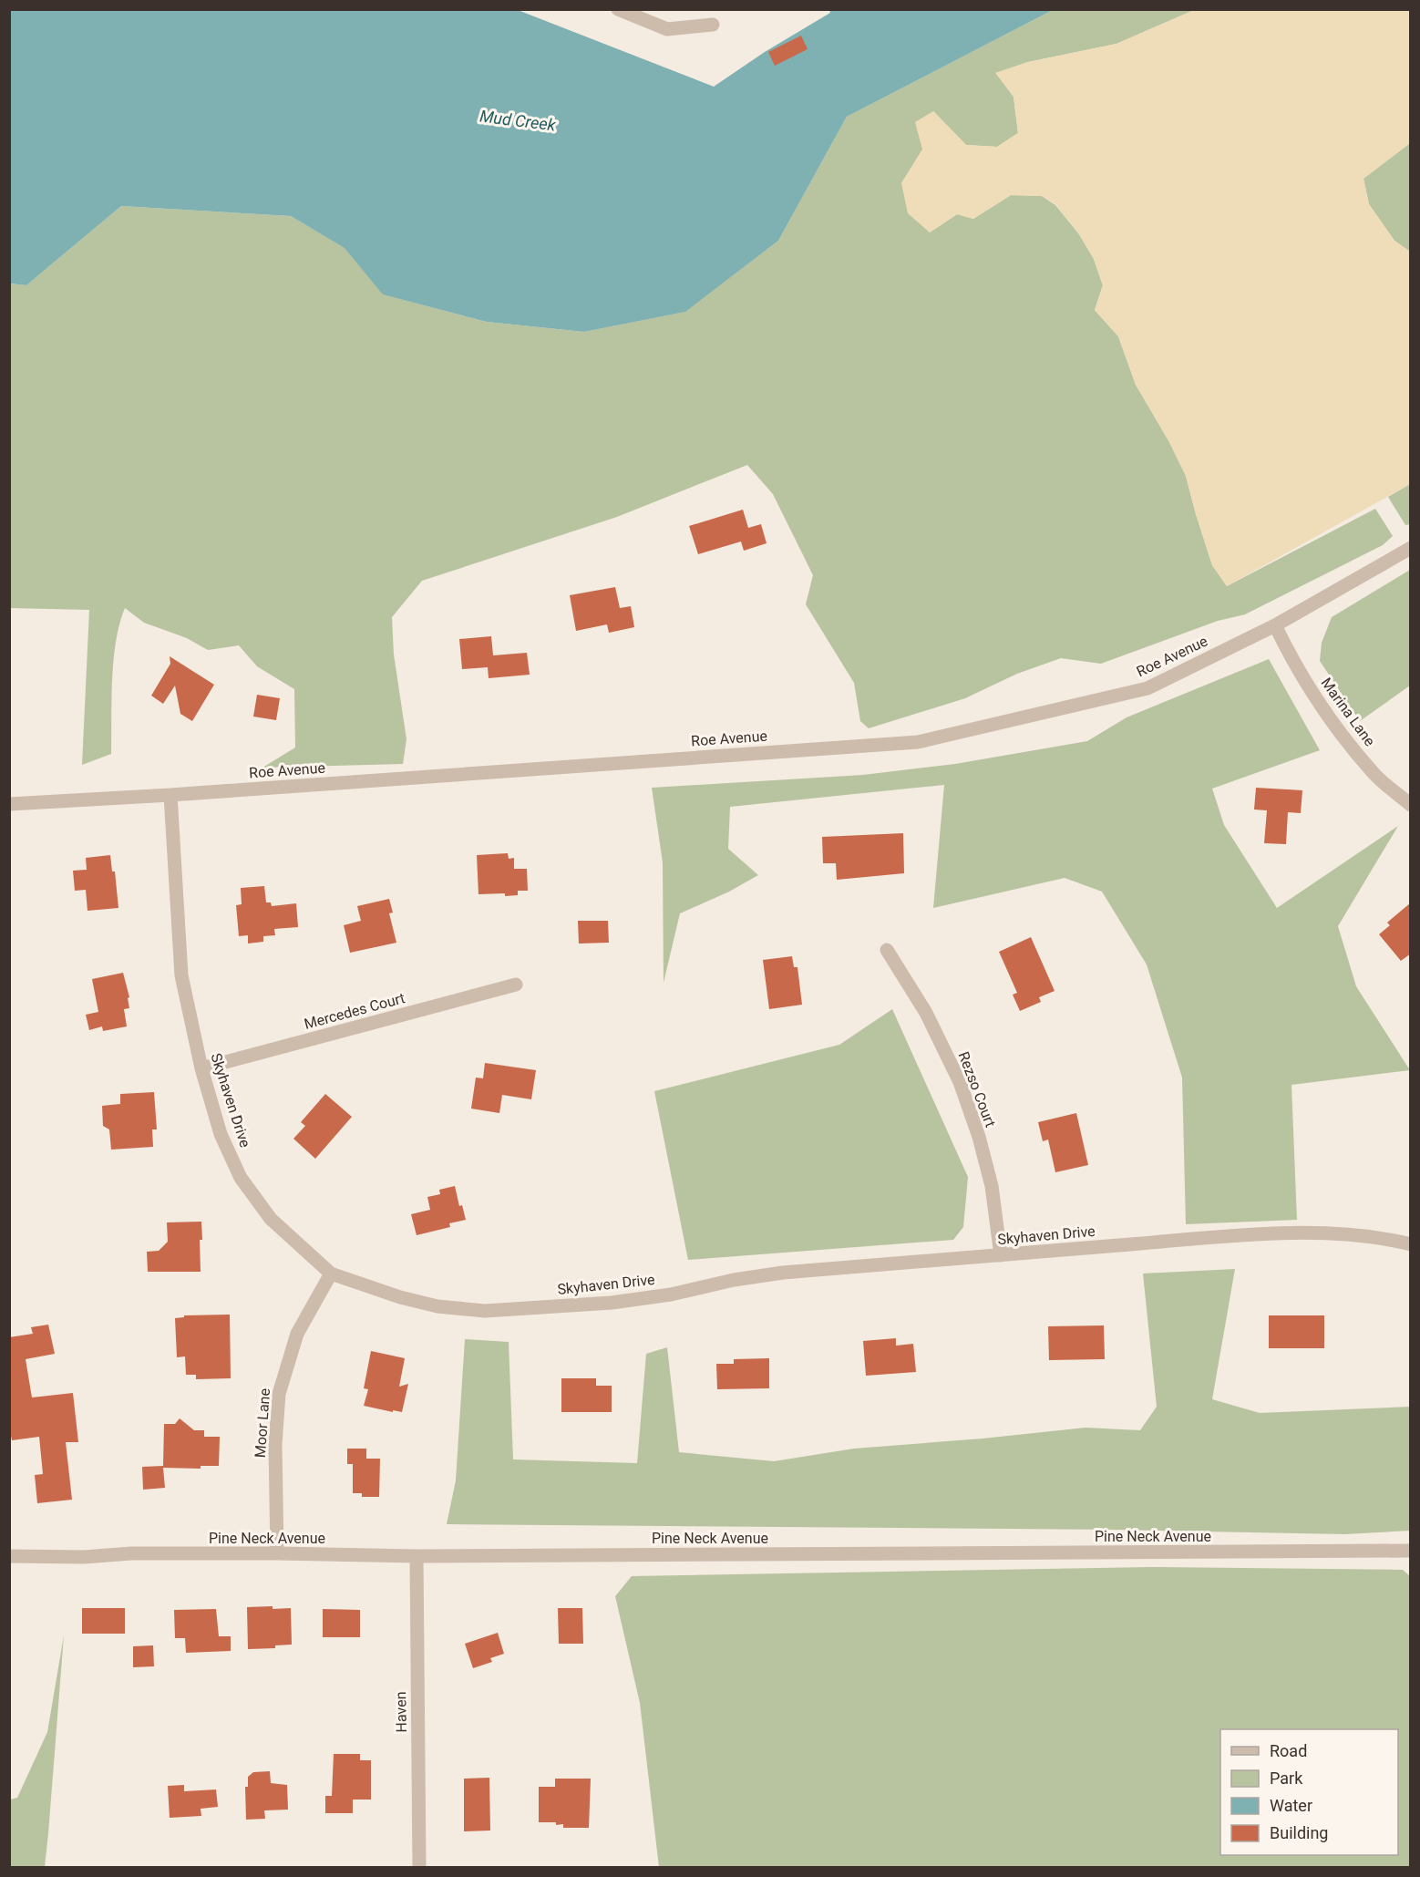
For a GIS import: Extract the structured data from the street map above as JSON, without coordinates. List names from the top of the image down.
{
  "streets": {
    "street": [
      "Roe Avenue",
      "Marina Lane",
      "Mercedes Court",
      "Rezso Court",
      "Skyhaven Drive",
      "Moor Lane",
      "Pine Neck Avenue",
      "Haven"
    ]
  },
  "crossings": [
    ["Roe Avenue", "Marina Lane"],
    ["Roe Avenue", "Skyhaven Drive"],
    ["Mercedes Court", "Skyhaven Drive"],
    ["Rezso Court", "Skyhaven Drive"],
    ["Skyhaven Drive", "Moor Lane"],
    ["Moor Lane", "Pine Neck Avenue"],
    ["Pine Neck Avenue", "Haven"]
  ],
  "water": ["Mud Creek"],
  "legend": [
    "Road",
    "Park",
    "Water",
    "Building"
  ]
}
